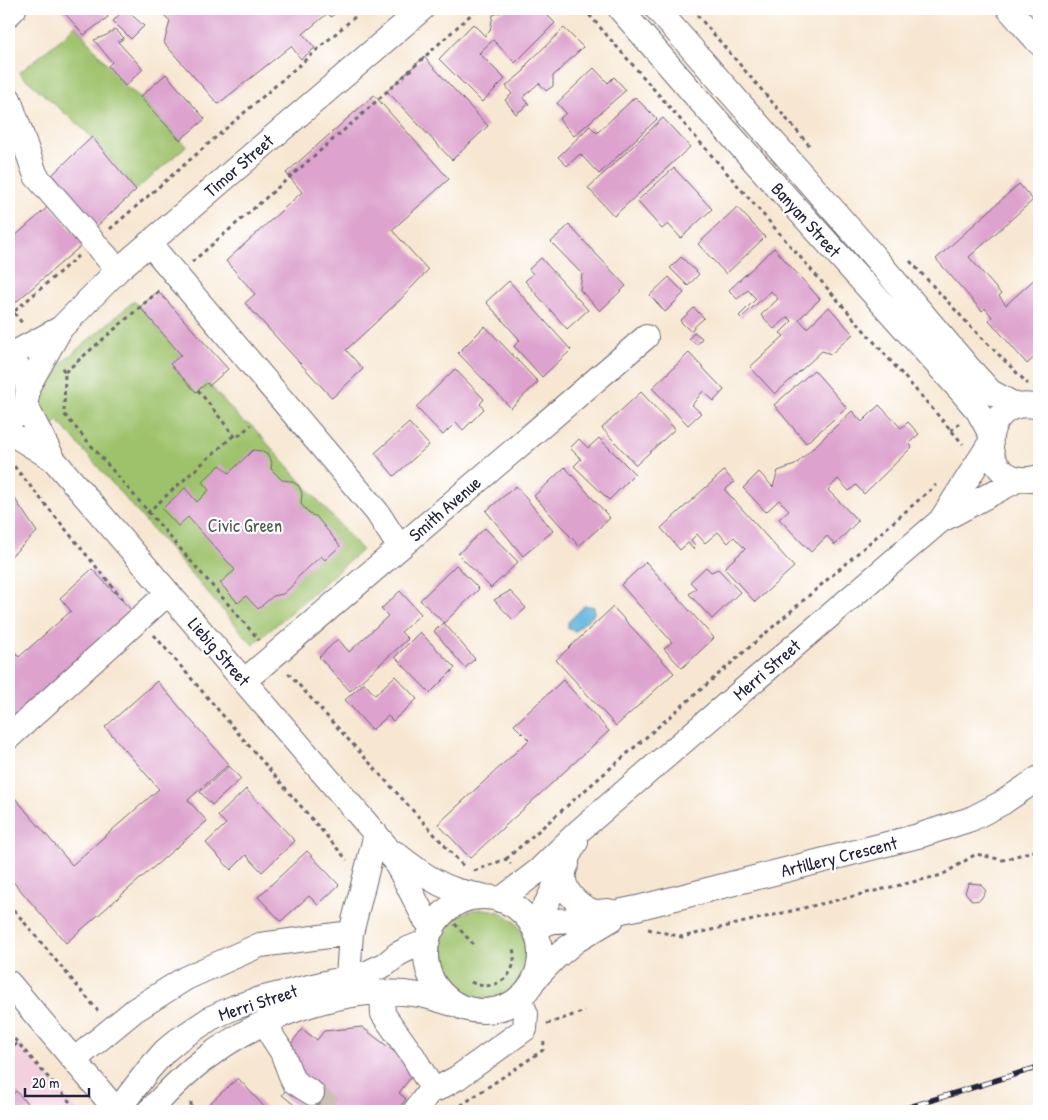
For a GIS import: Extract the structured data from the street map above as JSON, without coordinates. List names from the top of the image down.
{
  "streets": {
    "street": [
      "Timor Street",
      "Banyan Street",
      "Smith Avenue",
      "Liebig Street",
      "Merri Street",
      "Artillery Crescent"
    ]
  },
  "crossings": [
    ["Timor Street", "Liebig Street"],
    ["Banyan Street", "Merri Street"],
    ["Smith Avenue", "Liebig Street"],
    ["Liebig Street", "Merri Street"],
    ["Liebig Street", "Artillery Crescent"],
    ["Merri Street", "Artillery Crescent"]
  ],
  "parks": ["Civic Green"],
  "scale_bar": "20 m"
}
